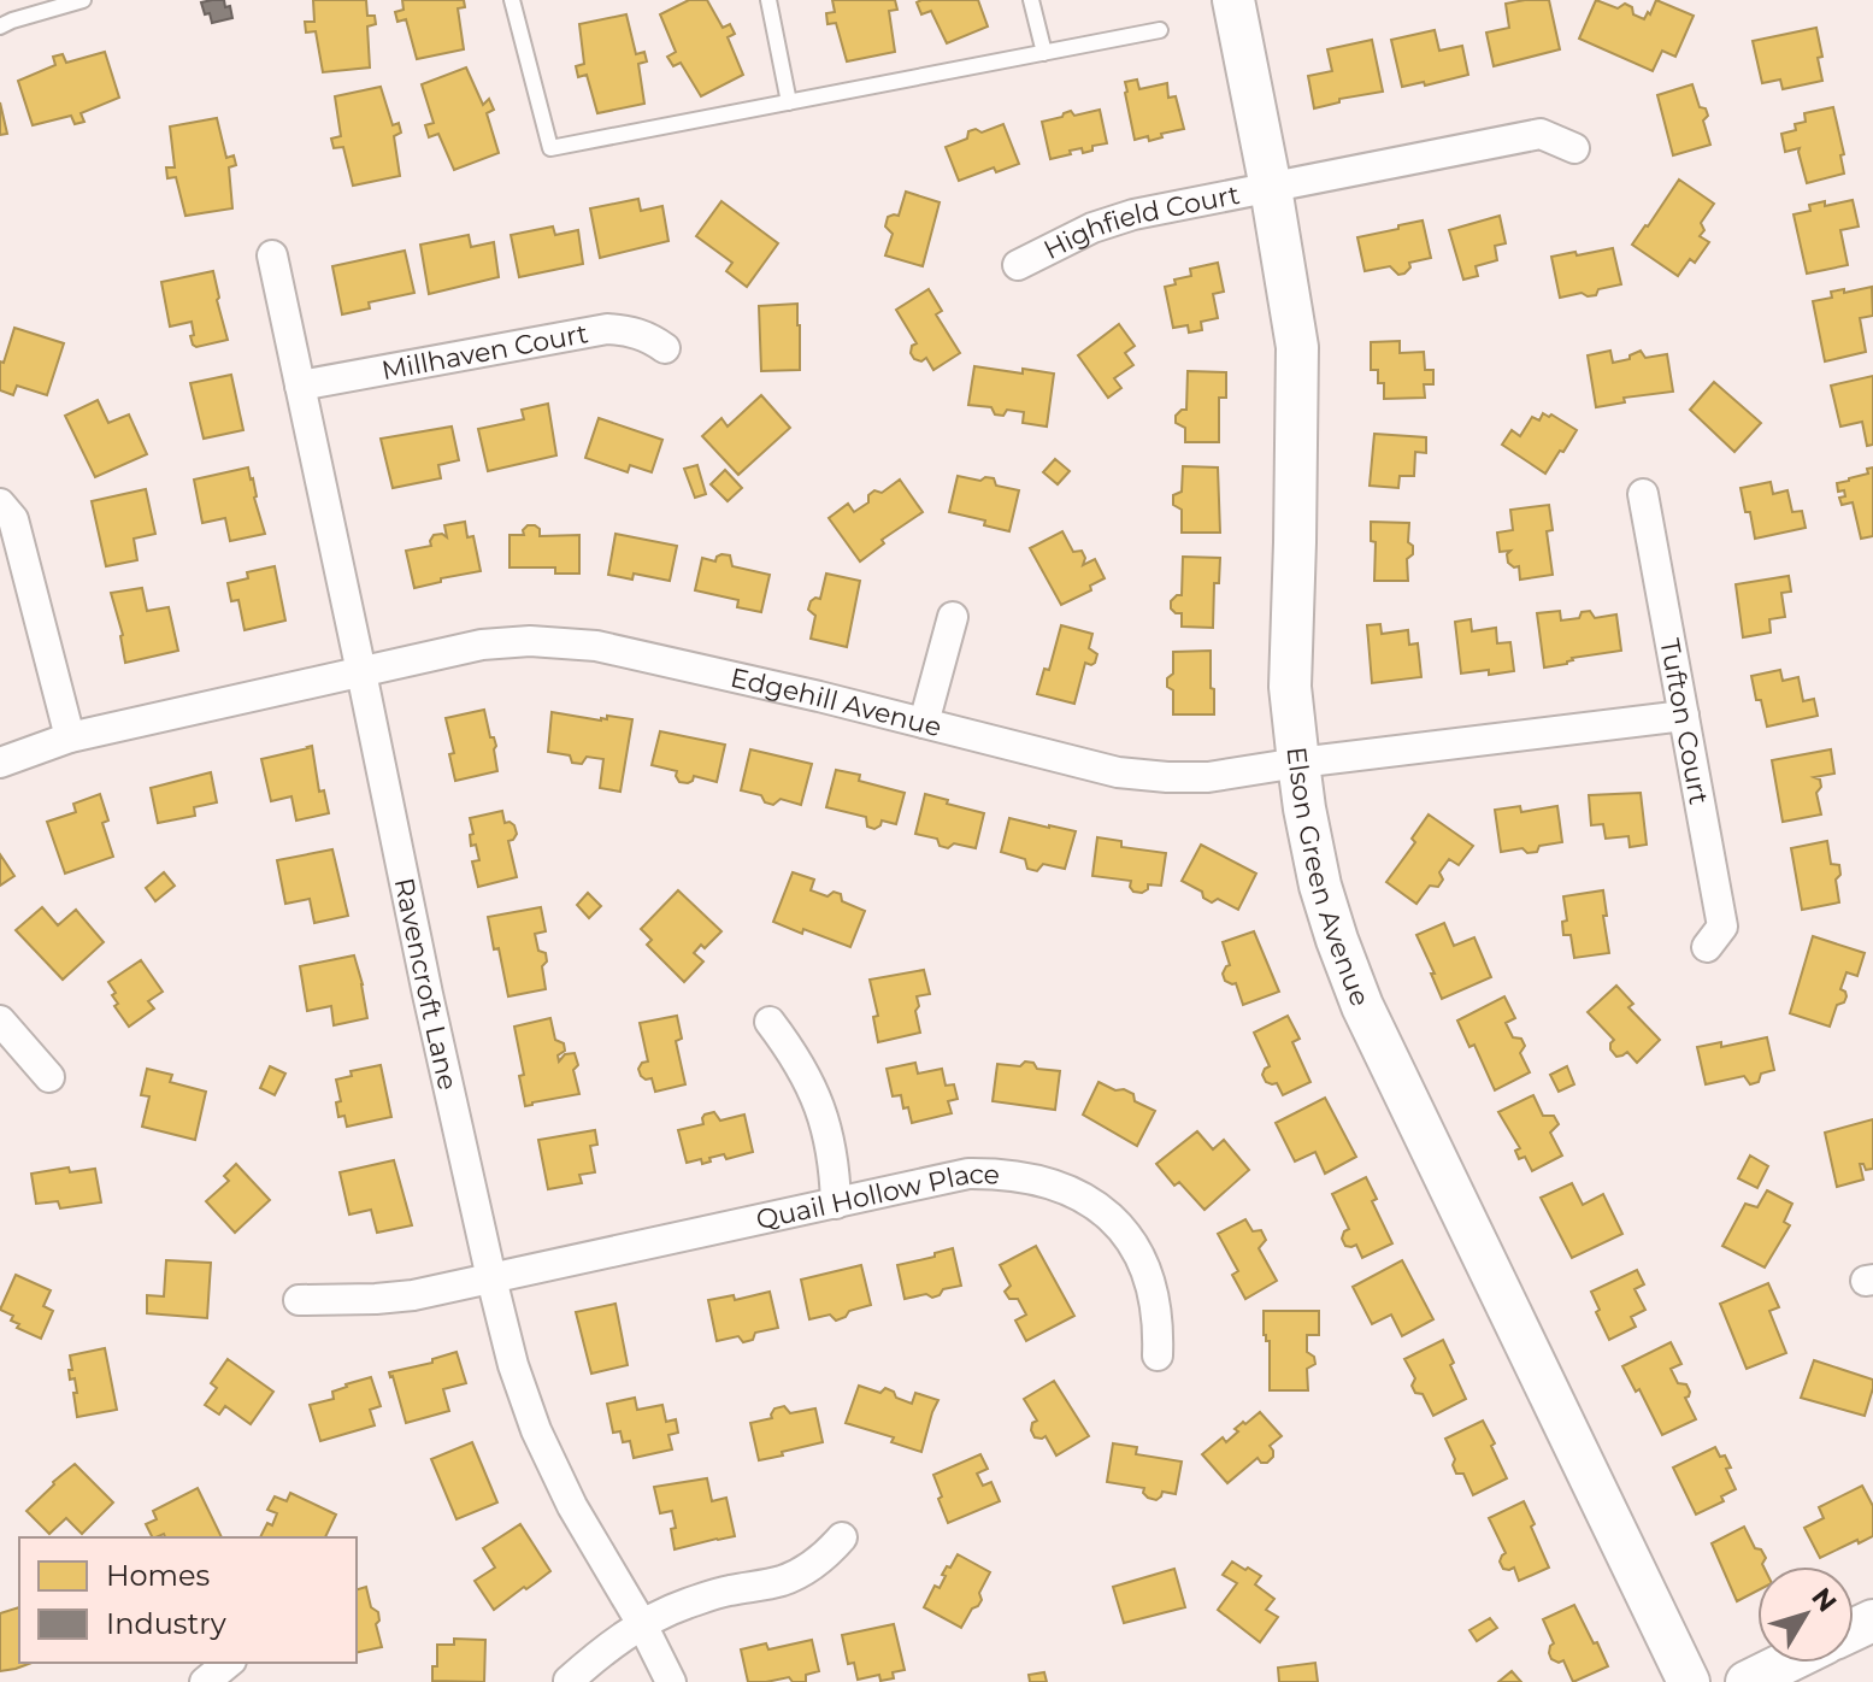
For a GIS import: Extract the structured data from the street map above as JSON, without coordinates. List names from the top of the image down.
{
  "streets": {
    "street": [
      "Highfield Court",
      "Millhaven Court",
      "Edgehill Avenue",
      "Tufton Court",
      "Elson Green Avenue",
      "Ravencroft Lane",
      "Quail Hollow Place"
    ]
  },
  "crossings": [
    ["Highfield Court", "Elson Green Avenue"],
    ["Millhaven Court", "Ravencroft Lane"],
    ["Edgehill Avenue", "Tufton Court"],
    ["Edgehill Avenue", "Elson Green Avenue"],
    ["Edgehill Avenue", "Ravencroft Lane"],
    ["Ravencroft Lane", "Quail Hollow Place"]
  ],
  "legend": ["Homes", "Industry"],
  "north": "top right"
}
